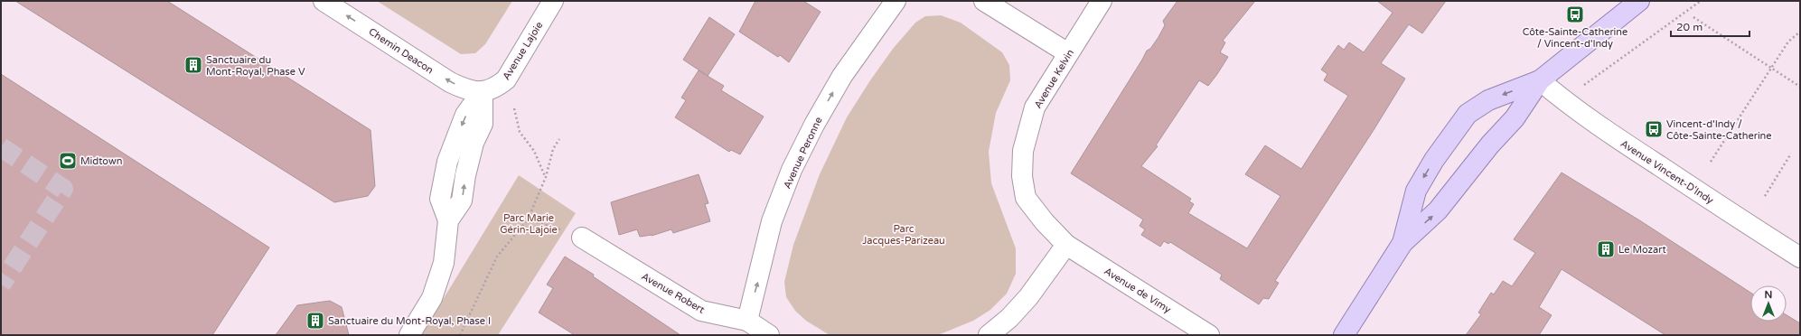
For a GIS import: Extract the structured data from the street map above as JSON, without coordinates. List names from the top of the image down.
{
  "streets": {
    "street": [
      "Chemin Deacon",
      "Avenue Lajoie",
      "Avenue Kelvin",
      "Avenue Peronne",
      "Avenue Vincent-D'Indy",
      "Avenue de Vimy",
      "Avenue Robert"
    ]
  },
  "crossings": [
    ["Chemin Deacon", "Avenue Lajoie"],
    ["Avenue Kelvin", "Avenue de Vimy"],
    ["Avenue Peronne", "Avenue Robert"]
  ],
  "one_way": ["Chemin Deacon", "Avenue Peronne"],
  "parks": ["Parc Marie Gérin-Lajoie", "Parc Jacques-Parizeau"],
  "places": {
    "bus stop": ["Côte-Sainte-Catherine / Vincent-d'Indy", "Vincent-d'Indy / Côte-Sainte-Catherine"],
    "building": ["Sanctuaire du Mont-Royal, Phase V", "Le Mozart", "Sanctuaire du Mont-Royal, Phase I"],
    "sports": ["Midtown"]
  },
  "scale_bar": "20 m",
  "north": "top"
}
